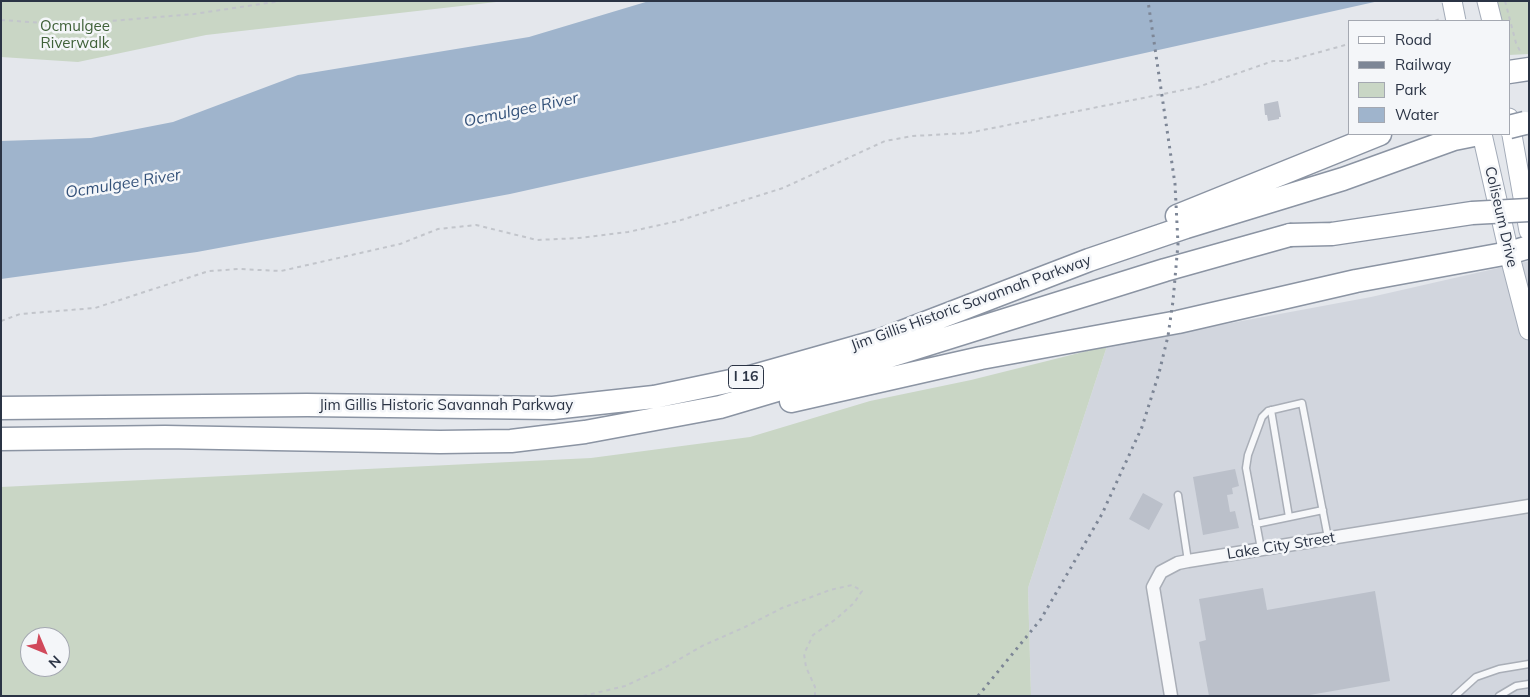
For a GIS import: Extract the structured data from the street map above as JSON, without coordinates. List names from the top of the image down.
{
  "streets": {
    "highway": ["Jim Gillis Historic Savannah Parkway", "I 16"],
    "main road": ["Coliseum Drive"],
    "street": ["Lake City Street"]
  },
  "water": ["Ocmulgee River"],
  "parks": ["Ocmulgee Riverwalk"],
  "legend": [
    "Road",
    "Railway",
    "Park",
    "Water"
  ],
  "north": "bottom right"
}
